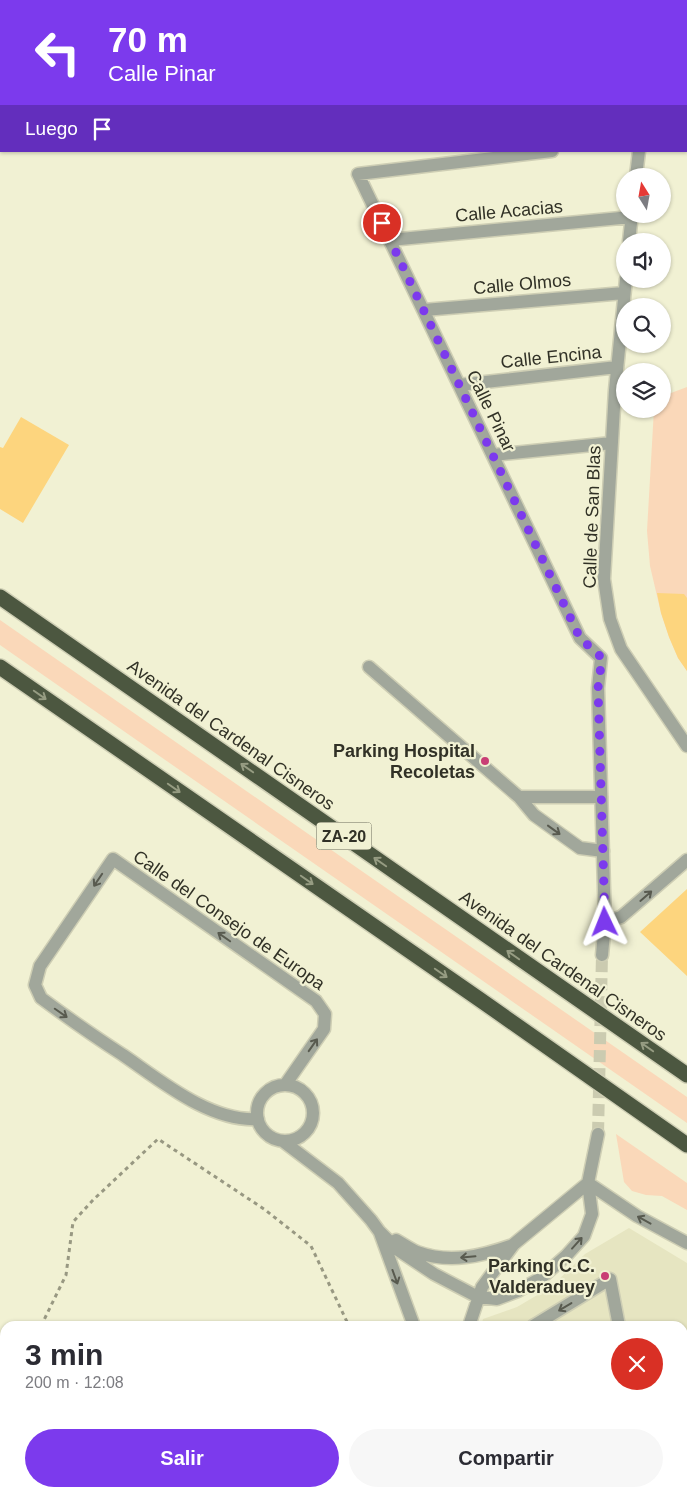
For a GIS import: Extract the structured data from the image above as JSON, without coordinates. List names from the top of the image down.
{
  "streets": {
    "highway": ["Avenida del Cardenal Cisneros", "ZA-20"],
    "street": [
      "Calle Acacias",
      "Calle Olmos",
      "Calle Encina",
      "Calle Pinar",
      "Calle de San Blas",
      "Calle del Consejo de Europa"
    ]
  },
  "crossings": [
    ["Calle Acacias", "Calle Pinar"],
    ["Calle Olmos", "Calle Pinar"],
    ["Calle Olmos", "Calle de San Blas"],
    ["Calle Encina", "Calle Pinar"]
  ],
  "places": ["Parking Hospital Recoletas", "Parking C.C. Valderaduey"],
  "north": "top",
  "page": {
    "turn": ["70 m", "Calle Pinar"],
    "then": "Luego",
    "heading": ["3 min", "200 m · 12:08"],
    "buttons": ["Salir", "Compartir"]
  }
}
